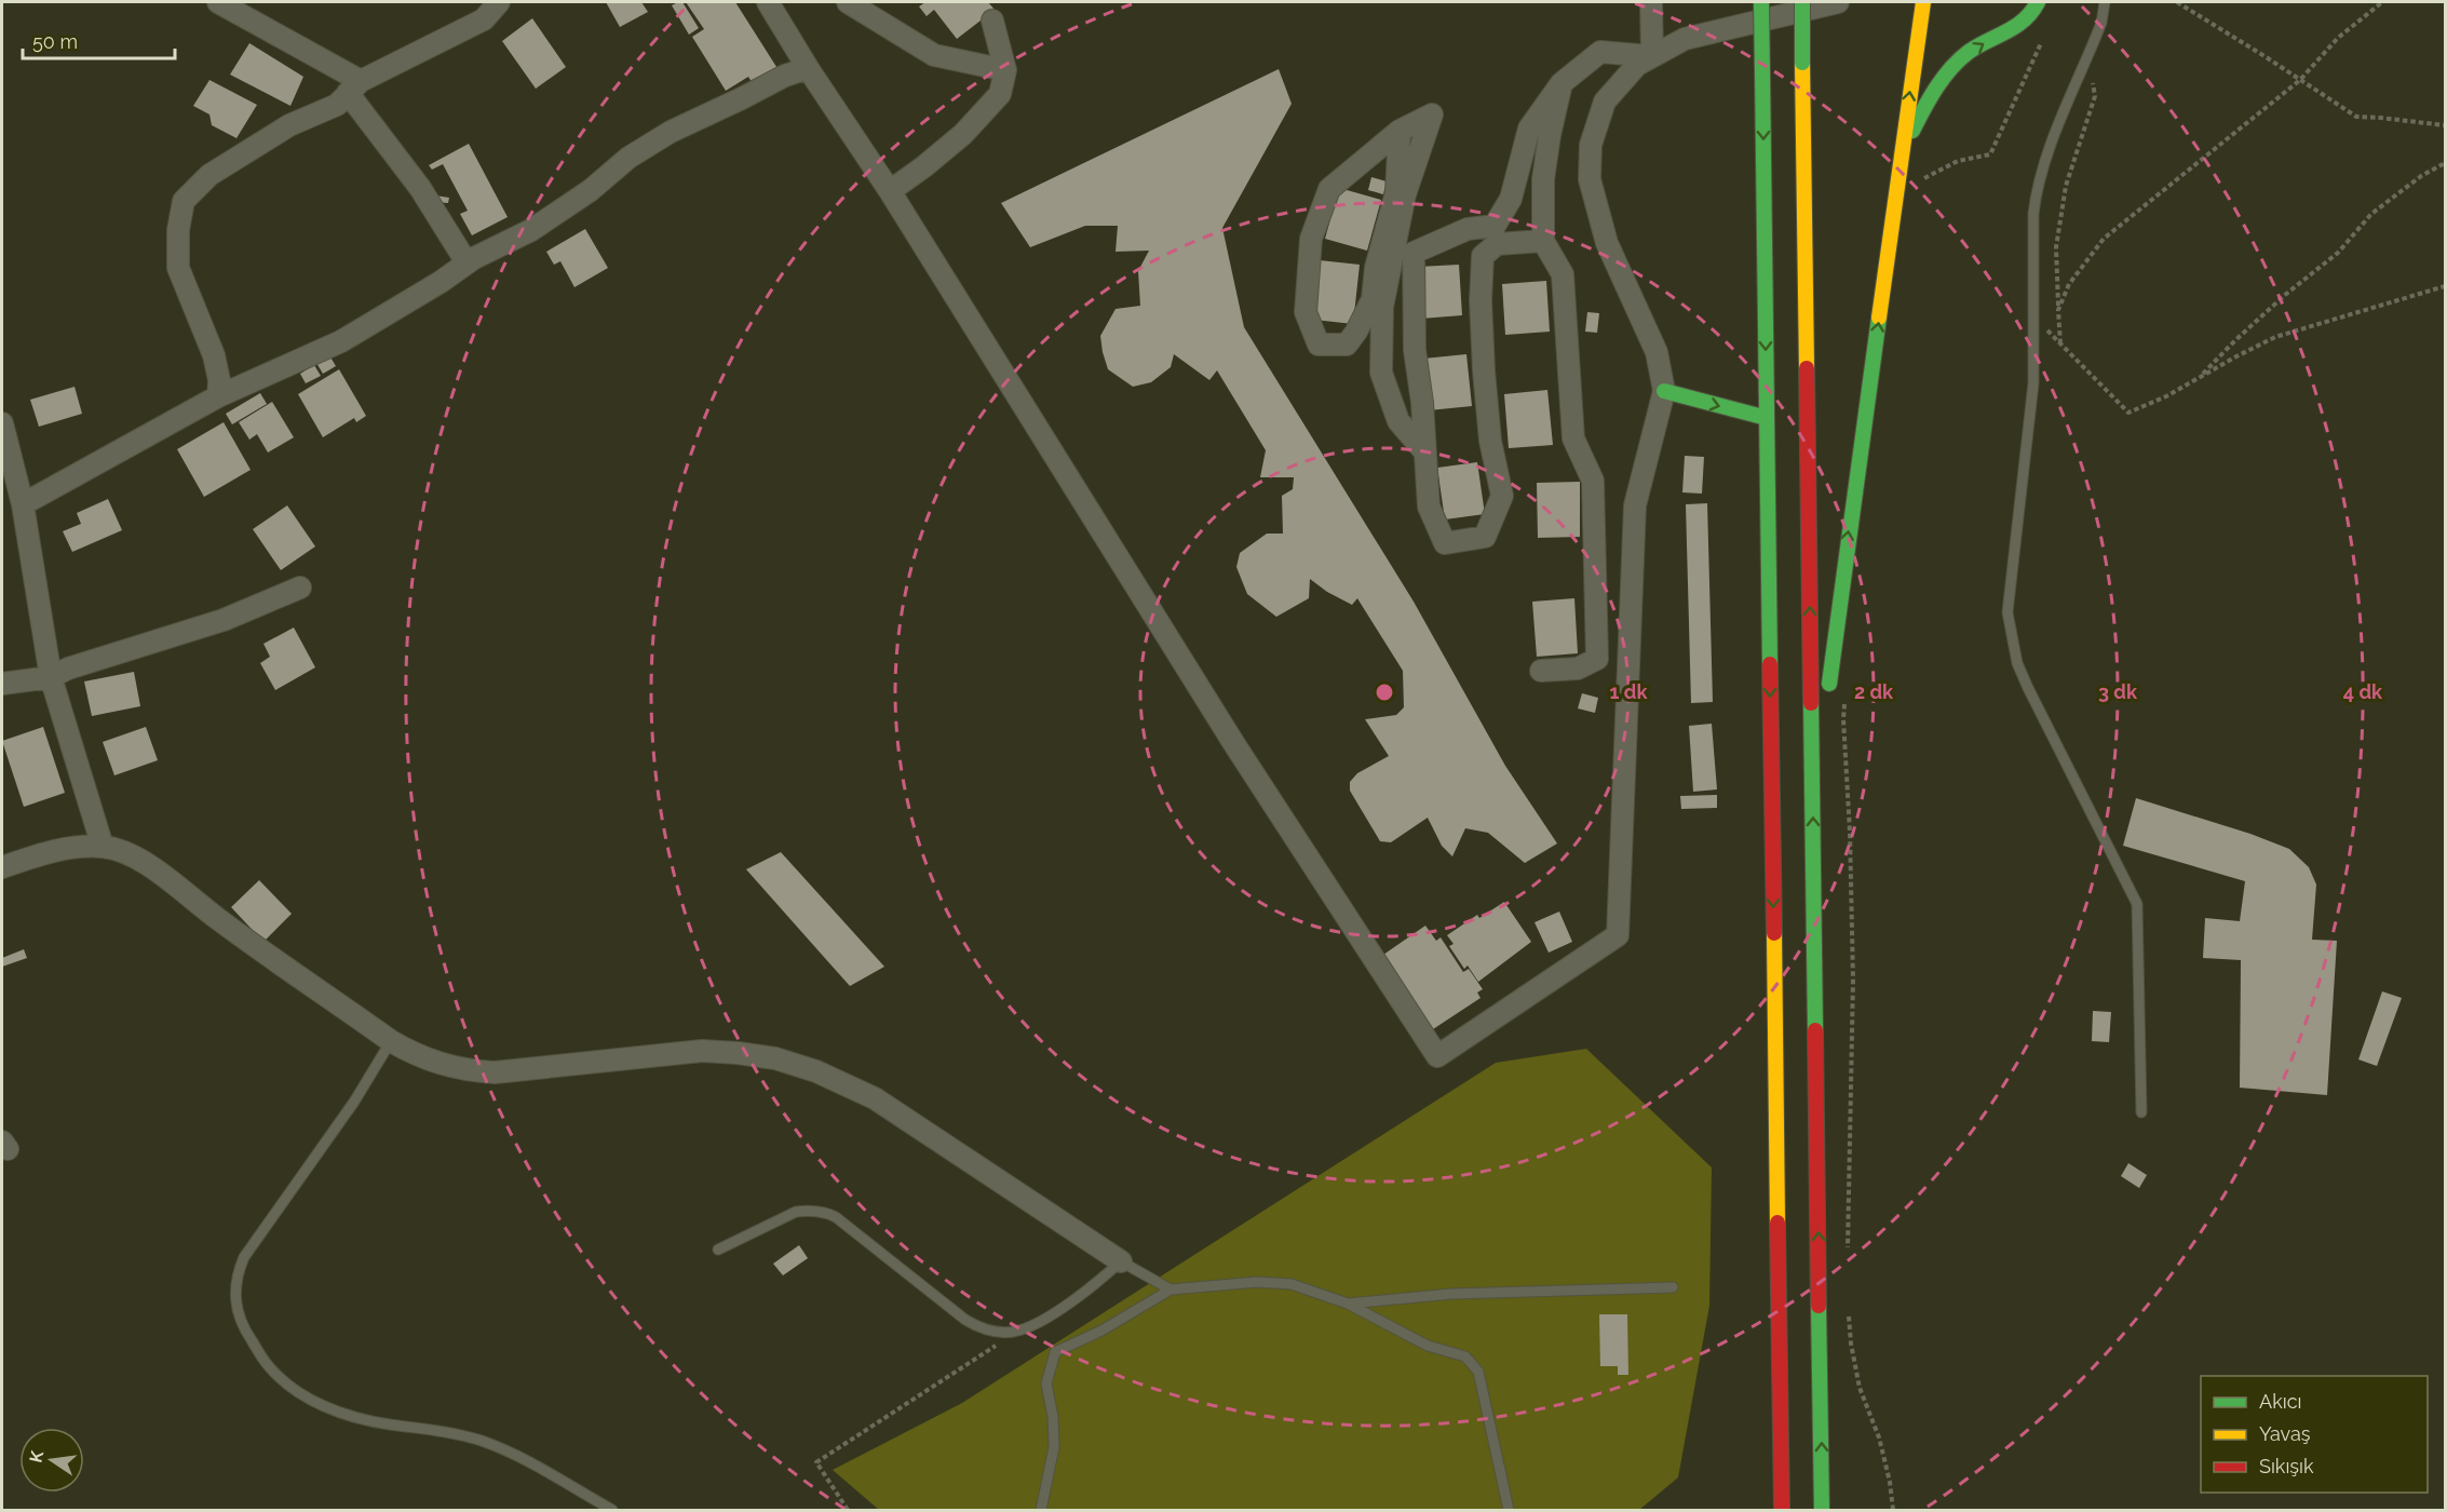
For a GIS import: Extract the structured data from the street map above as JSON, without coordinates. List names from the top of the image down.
{
  "legend": ["Akıcı", "Yavaş", "Sıkışık"],
  "scale_bar": "50 m",
  "north": "left",
  "rings": [
    "1 dk",
    "2 dk",
    "3 dk",
    "4 dk"
  ]
}
